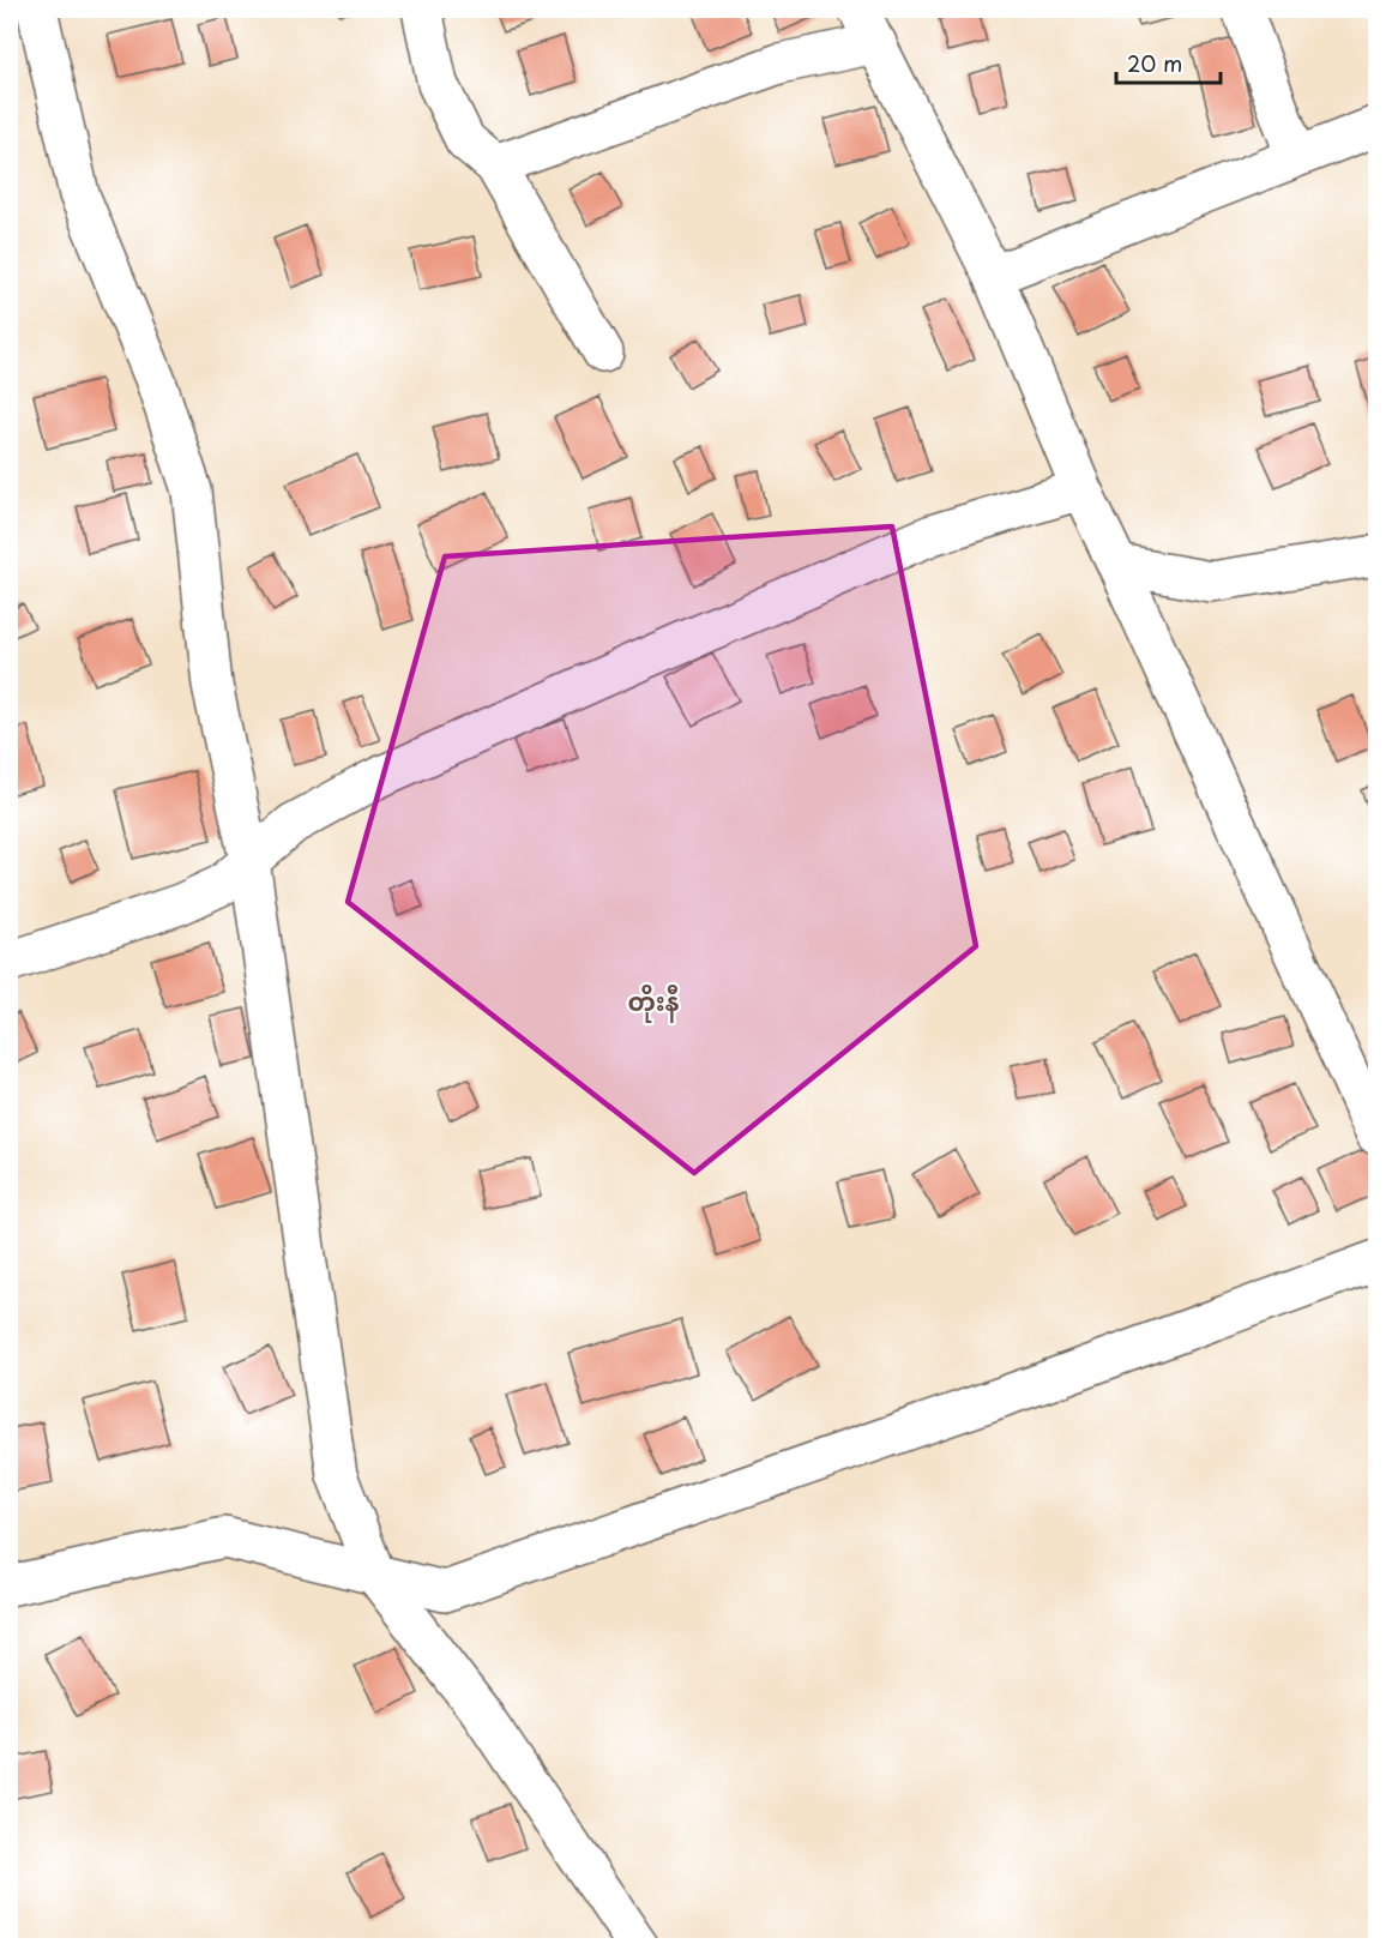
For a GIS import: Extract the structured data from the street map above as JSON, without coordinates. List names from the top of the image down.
{
  "districts": ["တိုးနီ"],
  "scale_bar": "20 m"
}
